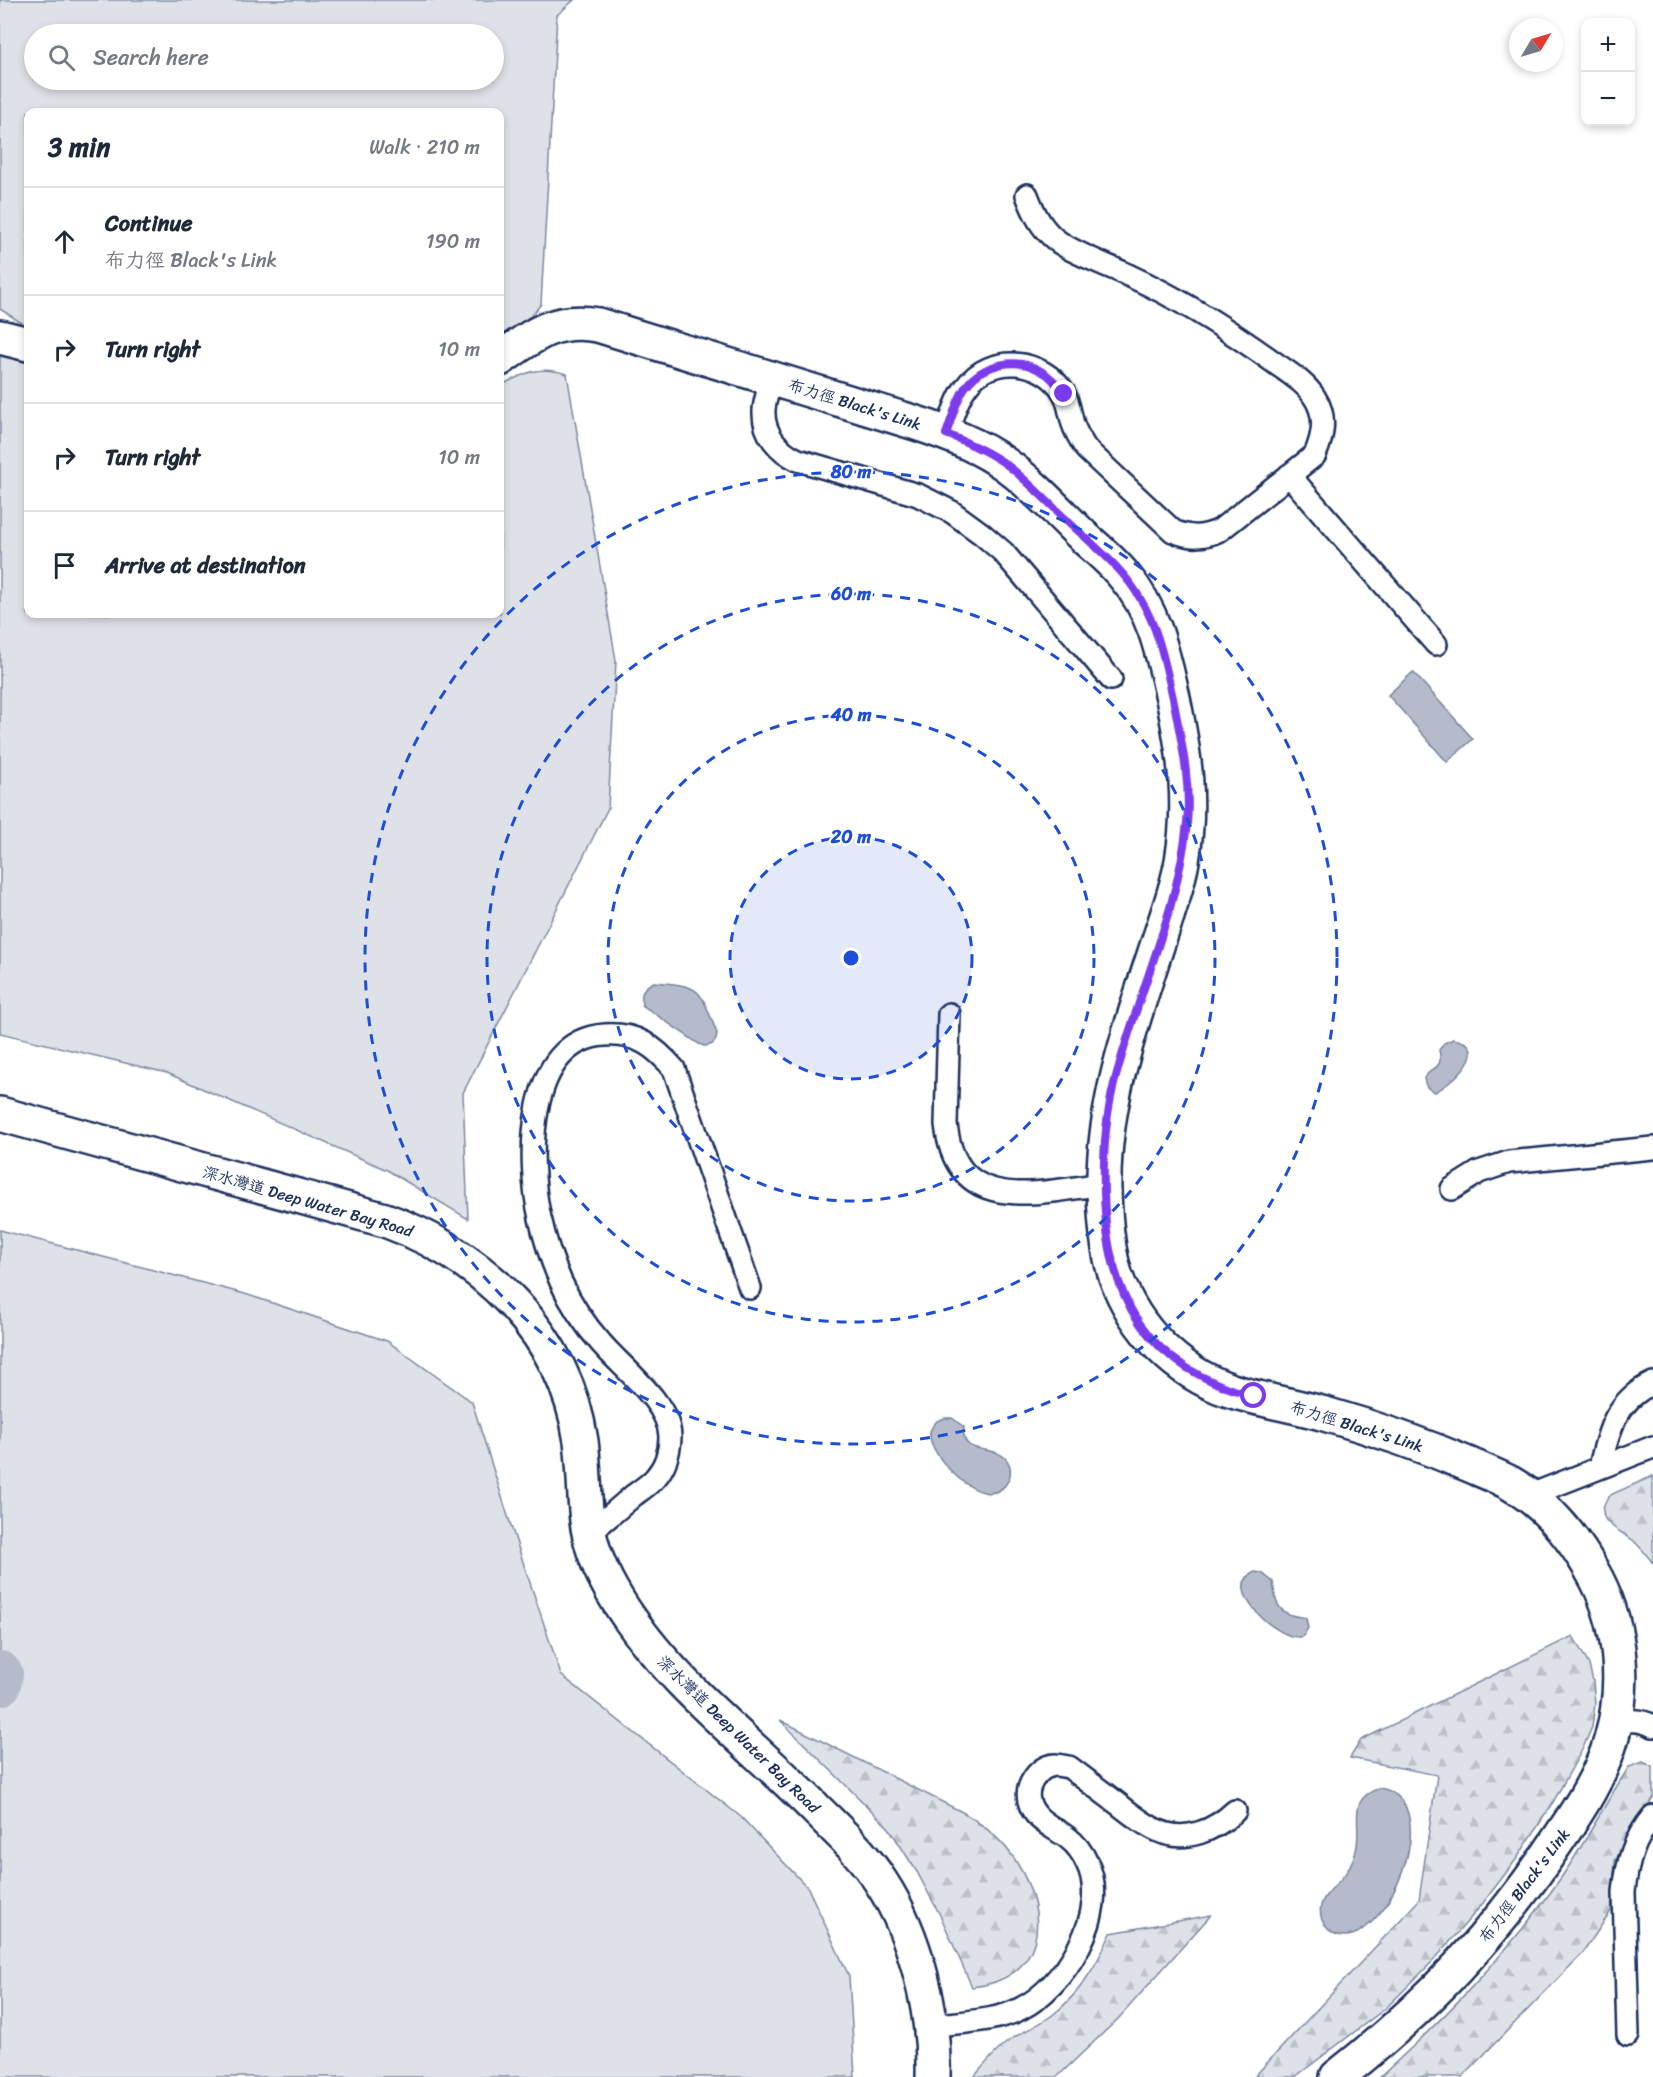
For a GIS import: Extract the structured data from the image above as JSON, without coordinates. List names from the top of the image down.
{
  "streets": {
    "street": ["布力徑 Black's Link", "深水灣道 Deep Water Bay Road"]
  },
  "north": "top right",
  "page": {
    "map_buttons": ["+", "−"],
    "search": "Search here",
    "heading": ["3 min", "Walk · 210 m"],
    "list": [
      ["Continue", "布力徑 Black's Link", "190 m"],
      ["Turn right", "10 m"],
      ["Turn right", "10 m"],
      "Arrive at destination"
    ]
  },
  "rings": [
    "80 m",
    "60 m",
    "40 m",
    "20 m"
  ]
}
